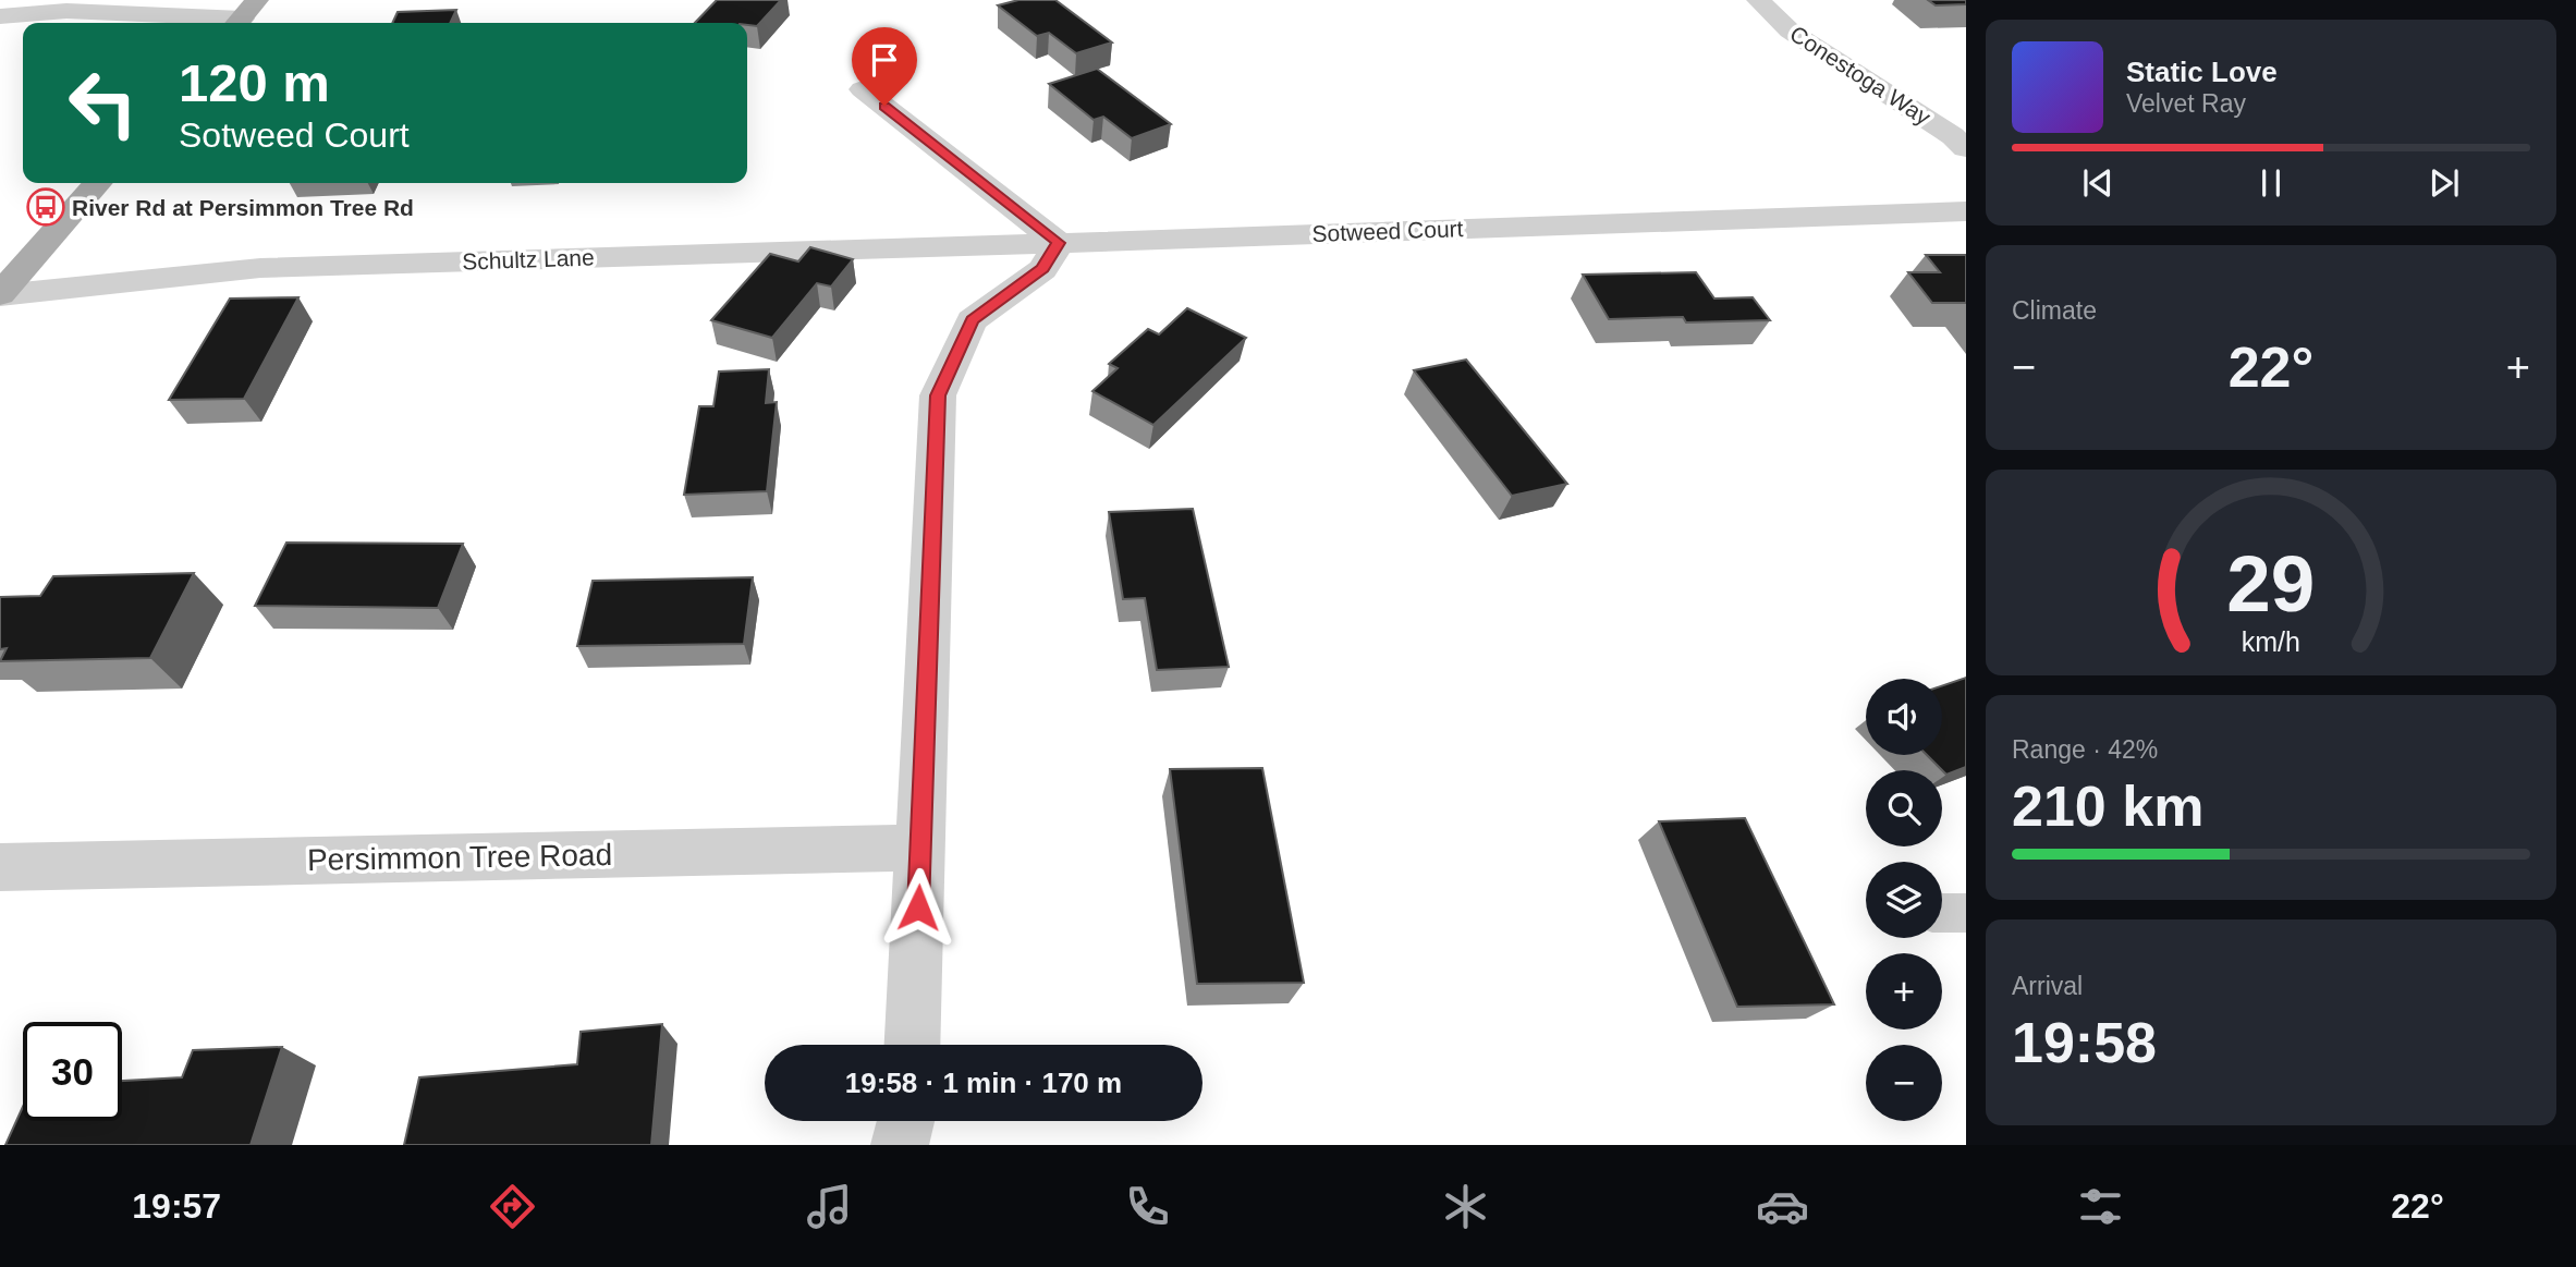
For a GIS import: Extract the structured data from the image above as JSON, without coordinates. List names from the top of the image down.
{
  "streets": {
    "street": [
      "Conestoga Way",
      "Sotweed Court",
      "Schultz Lane",
      "Persimmon Tree Road"
    ]
  },
  "crossings": [
    ["Sotweed Court", "Schultz Lane"]
  ],
  "places": {
    "bus stop": ["River Rd at Persimmon Tree Rd"]
  },
  "page": {
    "turn": ["120 m", "Sotweed Court"],
    "song": ["Static Love", "Velvet Ray"],
    "tile": [
      "Climate",
      ["Range · 42%", "210 km"],
      ["Arrival", "19:58"]
    ],
    "heat": ["−", "22°", "+"],
    "map_buttons": ["+", "−"],
    "limit": "30",
    "trip": "19:58 · 1 min · 170 m",
    "tabs": ["19:57", "22°"],
    "gauge": ["29", "km/h"]
  }
}
